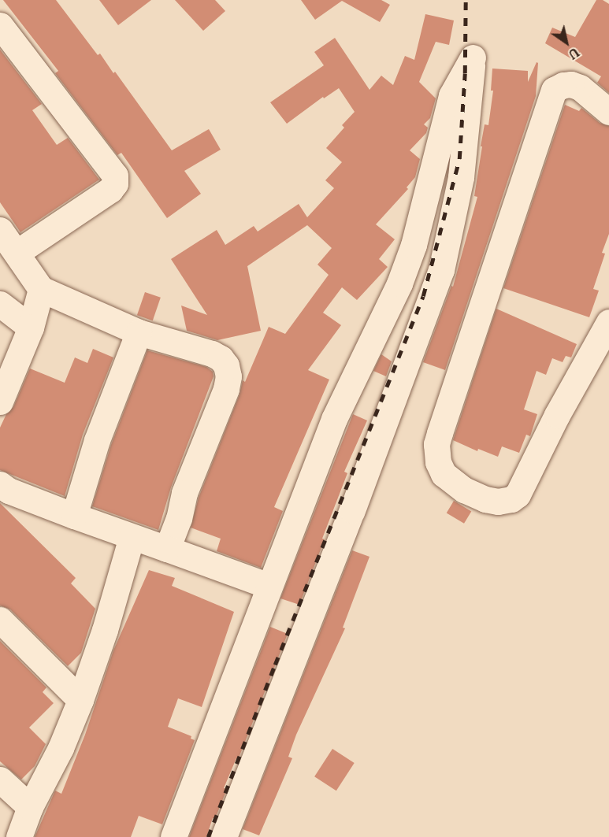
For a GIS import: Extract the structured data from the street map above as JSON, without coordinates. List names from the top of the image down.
{
  "north": "bottom right"
}
